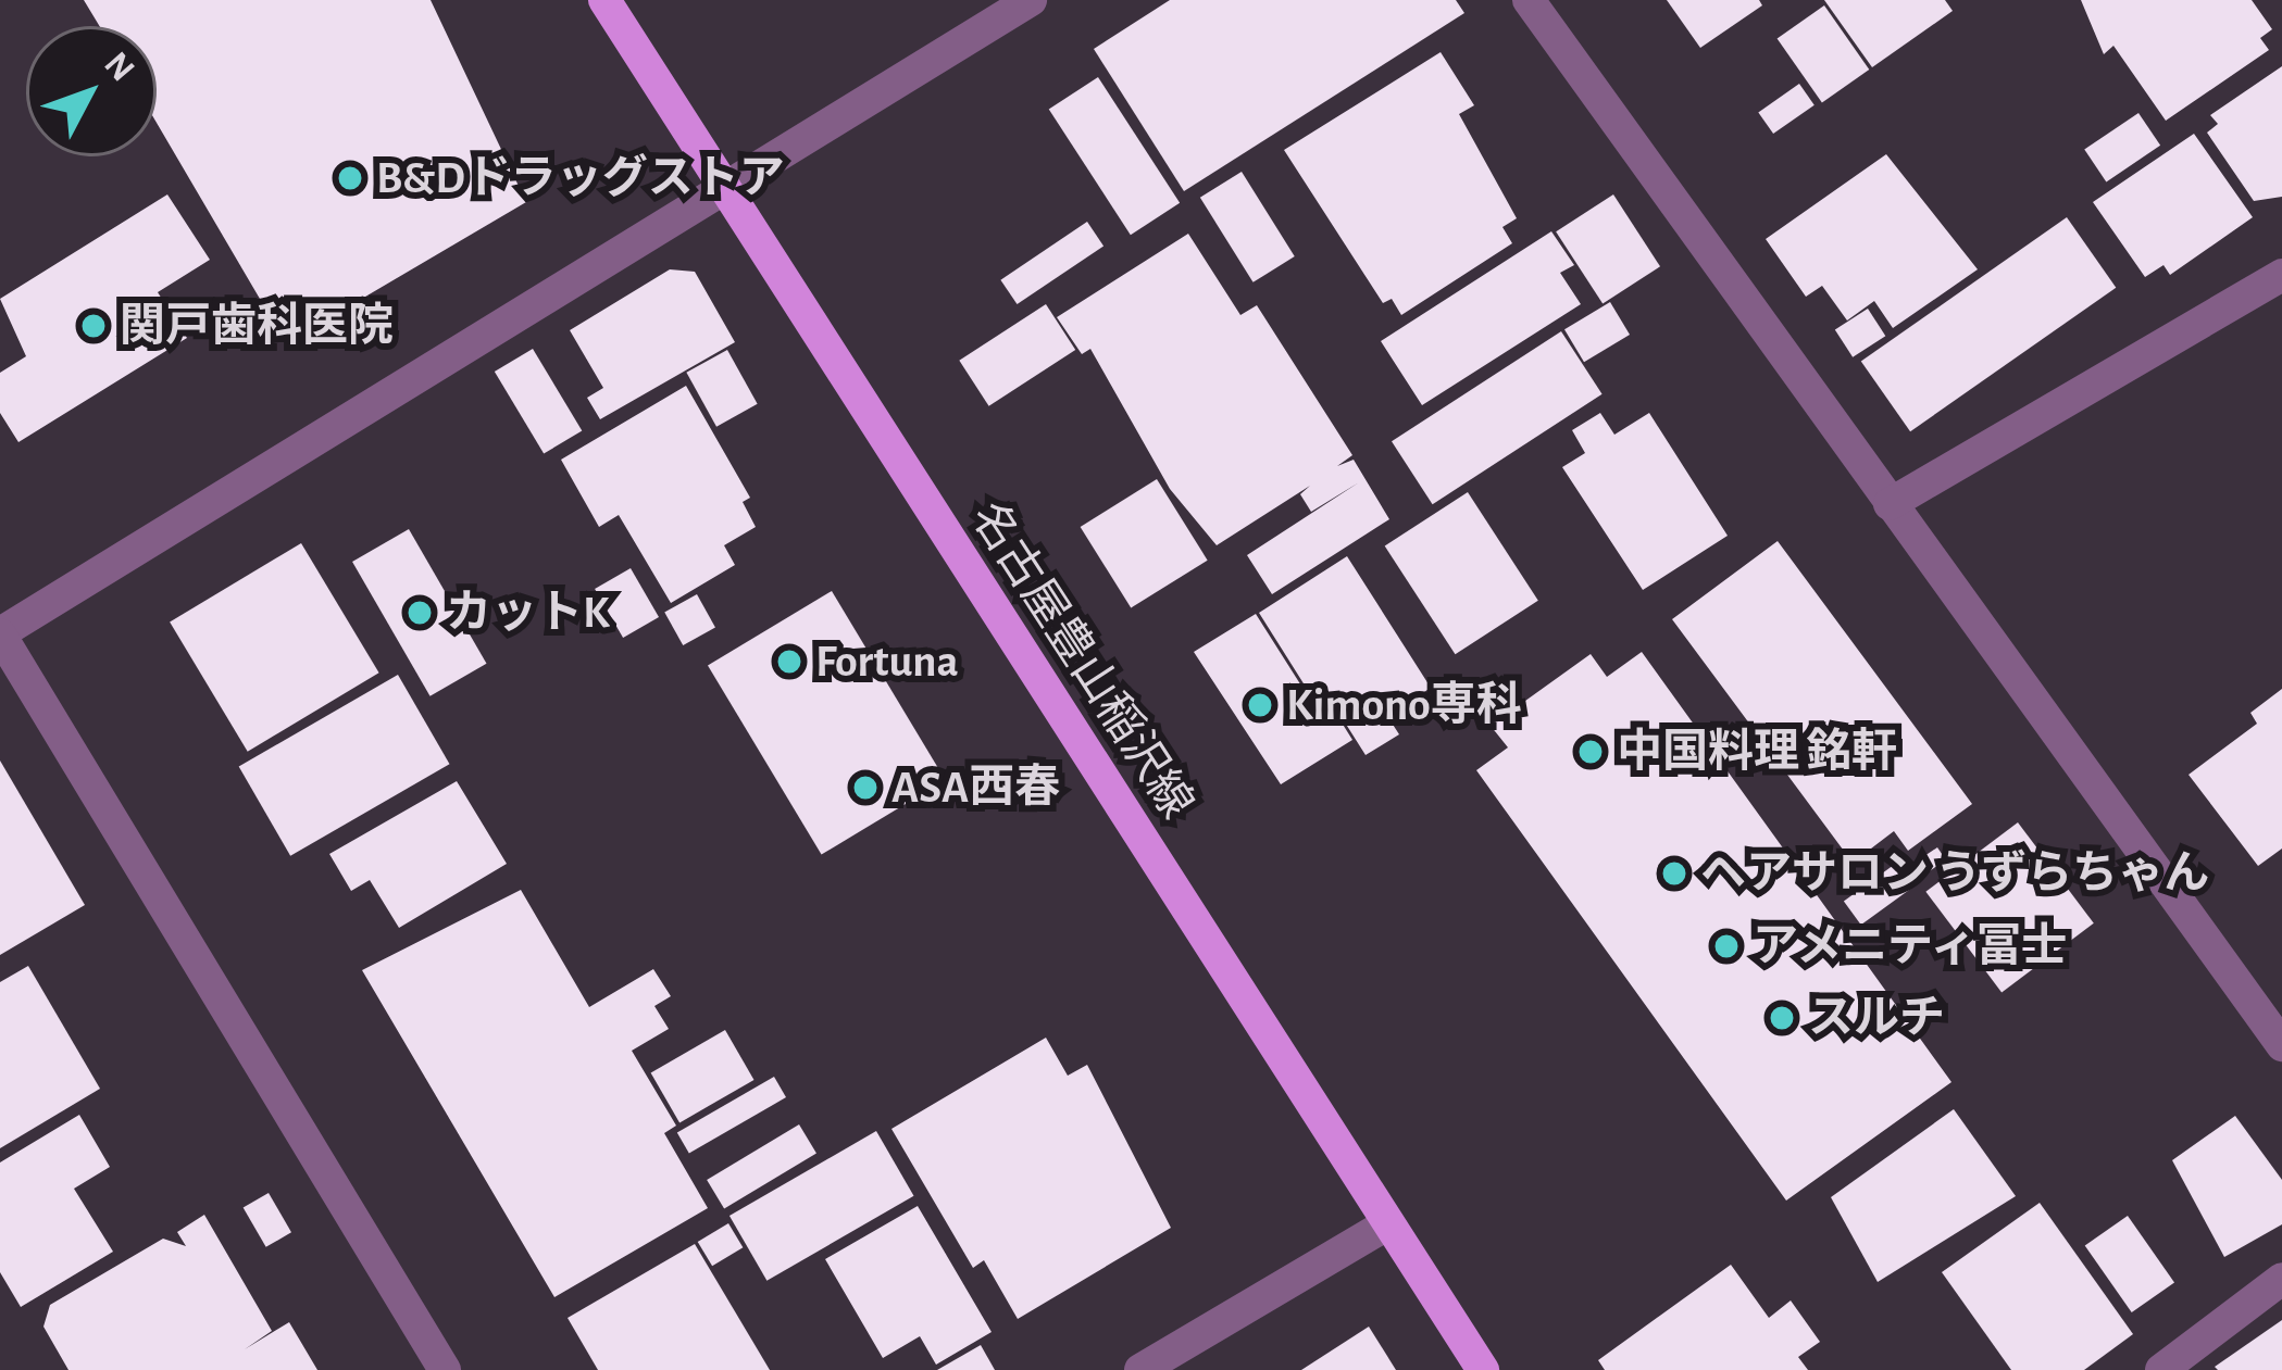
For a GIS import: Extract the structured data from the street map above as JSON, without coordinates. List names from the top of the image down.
{
  "streets": {
    "main road": ["名古屋豊山稲沢線"]
  },
  "places": [
    "B&Dドラッグストア",
    "関戸歯科医院",
    "カットK",
    "Fortuna",
    "Kimono専科",
    "中国料理 銘軒",
    "ASA西春",
    "ヘアサロン うずらちゃん",
    "アメニティ冨士",
    "スルチ"
  ],
  "north": "top right"
}
